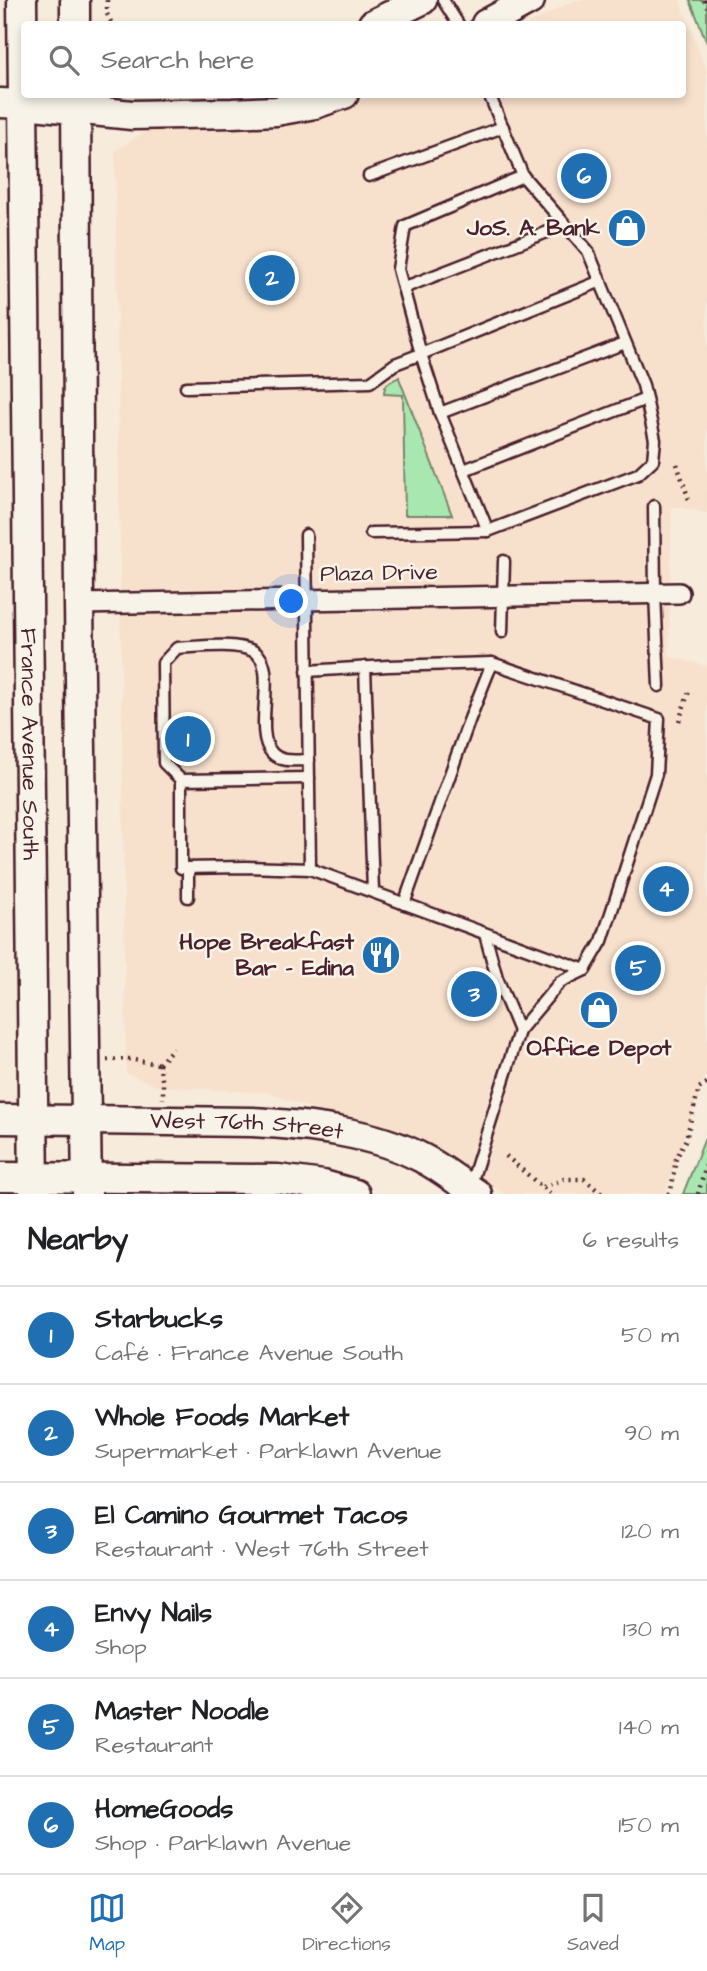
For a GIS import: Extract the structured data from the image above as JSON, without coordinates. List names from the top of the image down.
{
  "streets": {
    "main road": ["France Avenue South", "West 76th Street"],
    "street": ["Plaza Drive"]
  },
  "crossings": [
    ["France Avenue South", "West 76th Street"]
  ],
  "places": {
    "shop": ["JoS. A. Bank", "Office Depot"],
    "restaurant": ["Hope Breakfast Bar - Edina"]
  },
  "page": {
    "search": "Search here",
    "pins": [
      "6",
      "2",
      "1",
      "4",
      "5",
      "3"
    ],
    "heading": ["Nearby", "6 results"],
    "list": [
      {
        "mark": "1",
        "name": "Starbucks",
        "note": "Café · France Avenue South",
        "value": "50 m"
      },
      {
        "mark": "2",
        "name": "Whole Foods Market",
        "note": "Supermarket · Parklawn Avenue",
        "value": "90 m"
      },
      {
        "mark": "3",
        "name": "El Camino Gourmet Tacos",
        "note": "Restaurant · West 76th Street",
        "value": "120 m"
      },
      {
        "mark": "4",
        "name": "Envy Nails",
        "note": "Shop",
        "value": "130 m"
      },
      {
        "mark": "5",
        "name": "Master Noodle",
        "note": "Restaurant",
        "value": "140 m"
      },
      {
        "mark": "6",
        "name": "HomeGoods",
        "note": "Shop · Parklawn Avenue",
        "value": "150 m"
      }
    ],
    "nav": ["Map", "Directions", "Saved"]
  }
}
